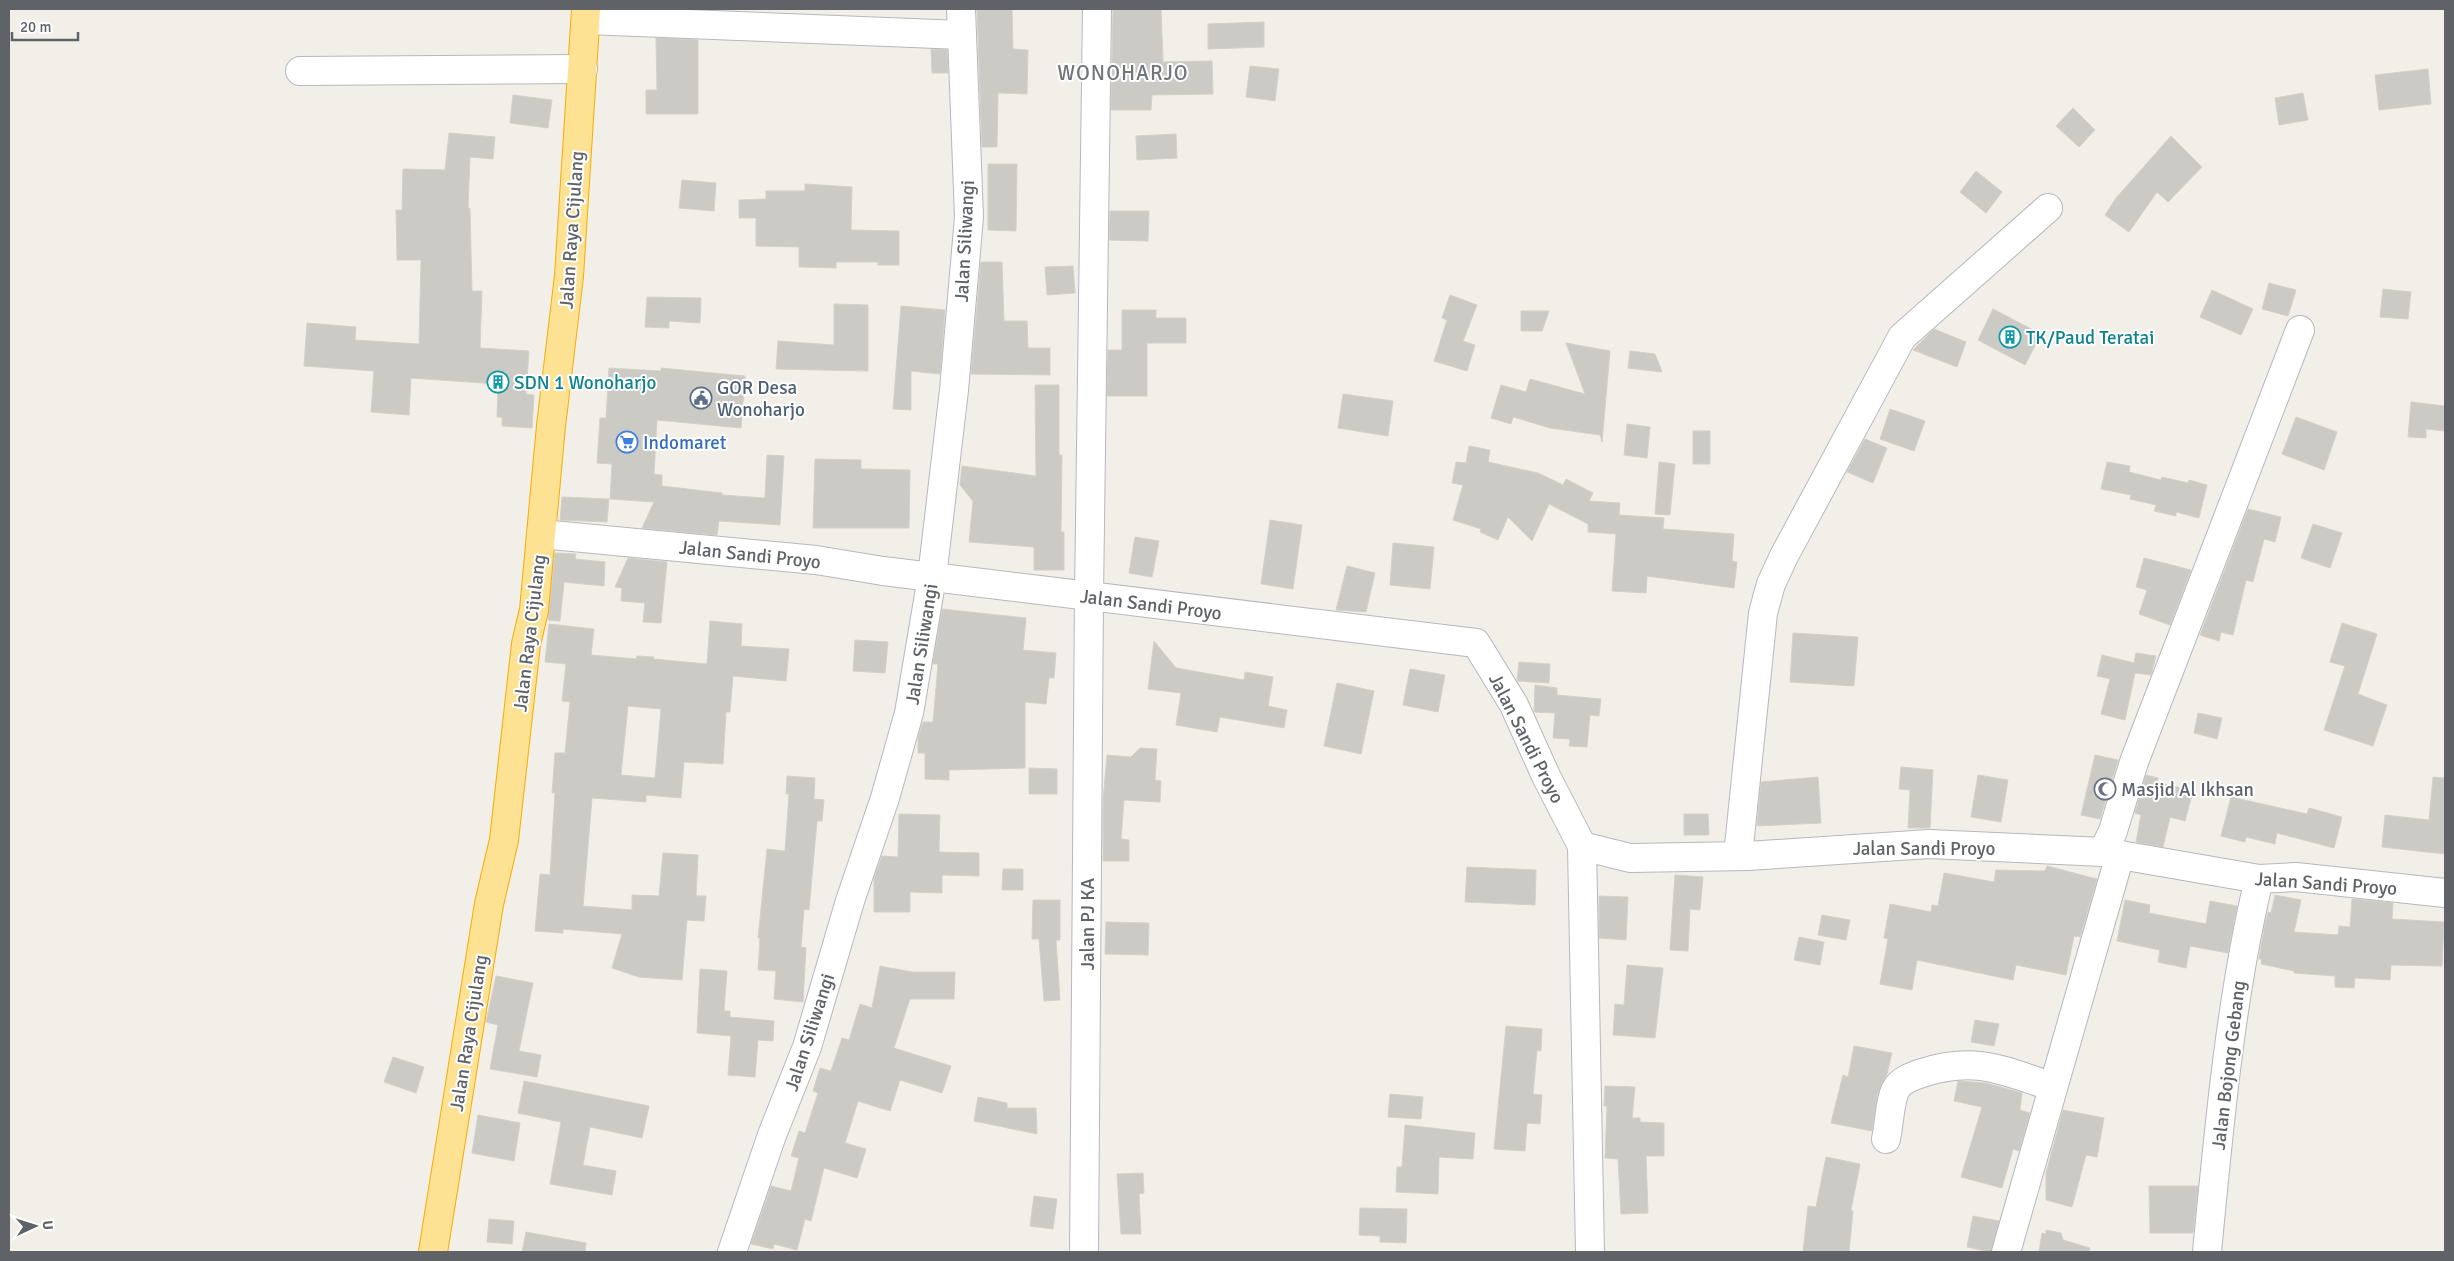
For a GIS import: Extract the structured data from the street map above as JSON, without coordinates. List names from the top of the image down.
{
  "streets": {
    "highway": ["Jalan Raya Cijulang"],
    "street": [
      "Jalan Siliwangi",
      "Jalan Sandi Proyo",
      "Jalan PJ KA",
      "Jalan Bojong Gebang"
    ]
  },
  "crossings": [
    ["Jalan Raya Cijulang", "Jalan Sandi Proyo"],
    ["Jalan Siliwangi", "Jalan Sandi Proyo"],
    ["Jalan Sandi Proyo", "Jalan PJ KA"],
    ["Jalan Sandi Proyo", "Jalan Bojong Gebang"]
  ],
  "districts": ["WONOHARJO"],
  "places": {
    "building": ["TK/Paud Teratai", "SDN 1 Wonoharjo"],
    "public building": ["GOR Desa Wonoharjo"],
    "supermarket": ["Indomaret"],
    "mosque": ["Masjid Al Ikhsan"]
  },
  "scale_bar": "20 m",
  "north": "right"
}
